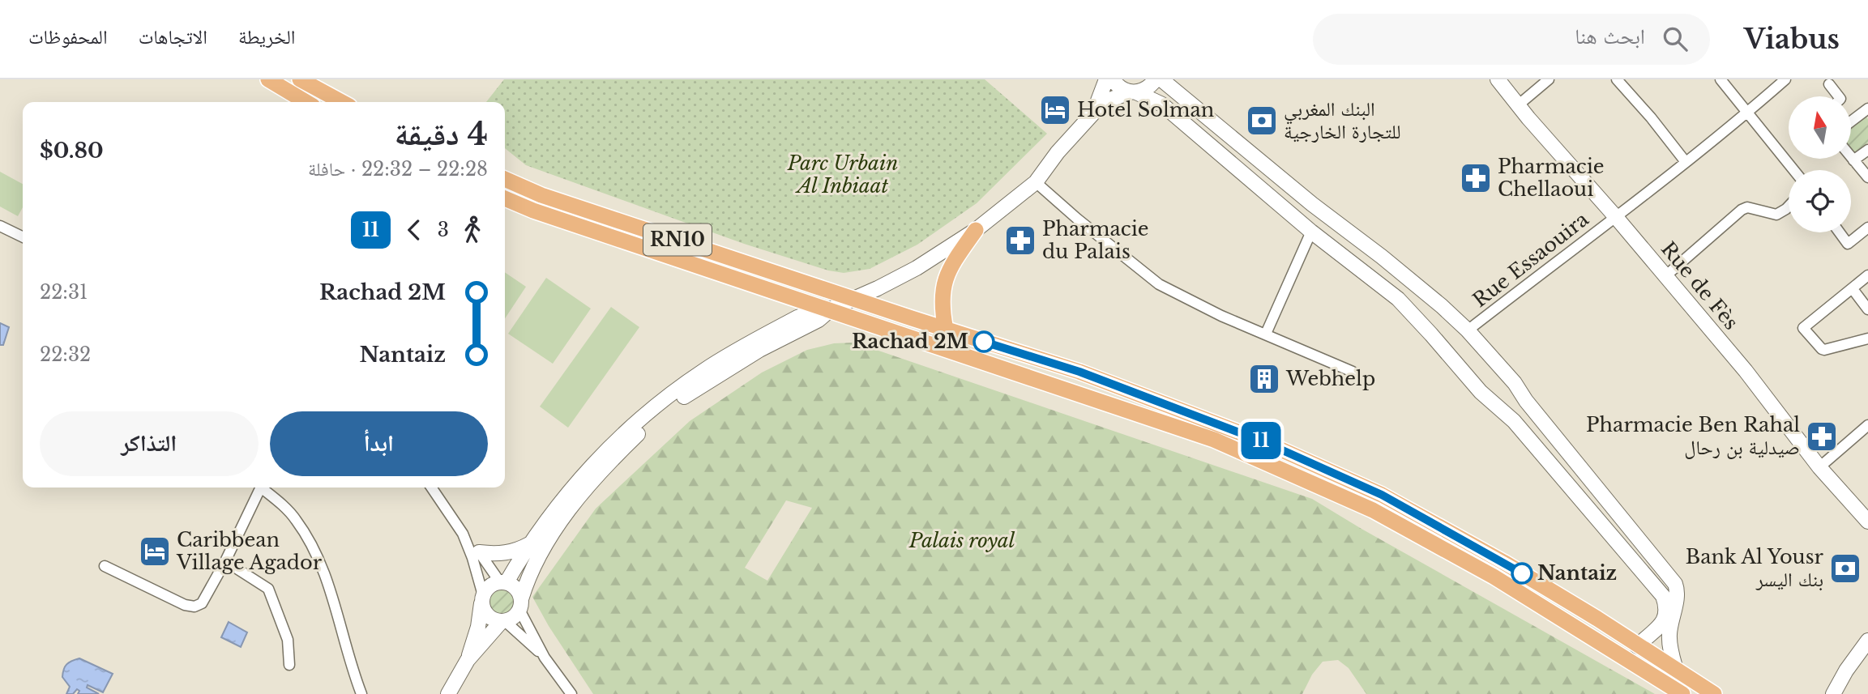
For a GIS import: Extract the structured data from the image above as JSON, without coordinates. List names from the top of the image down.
{
  "streets": {
    "main road": ["RN10"],
    "street": ["Rue Essaouira", "Rue de Fès"]
  },
  "crossings": [
    ["Rue Essaouira", "Rue de Fès"]
  ],
  "parks": ["Parc Urbain Al Inbiaat", "Palais royal"],
  "places": {
    "hotel": ["Hotel Solman", "Caribbean Village Agador"],
    "bank": ["البنك المغربي للتجارة الخارجية", "Bank Al Yousr بنك اليسر"],
    "pharmacy": ["Pharmacie Chellaoui", "Pharmacie du Palais", "Pharmacie Ben Rahal صيدلية بن رحال"],
    "other": ["Rachad 2M", "Nantaiz"],
    "building": ["Webhelp"]
  },
  "lines": ["bus line 11"],
  "north": "top",
  "page": {
    "header": "Viabus",
    "search": "ابحث هنا",
    "nav": ["الخريطة", "الاتجاهات", "المحفوظات"],
    "on_map": "11",
    "heading": ["4 دقيقة", "22:28 – 22:32 · حافلة", "$0.80"],
    "legs": ["3", "11"],
    "list": [
      {
        "name": "Rachad 2M",
        "value": "22:31"
      },
      {
        "name": "Nantaiz",
        "value": "22:32"
      }
    ],
    "buttons": ["ابدأ", "التذاكر"]
  }
}
